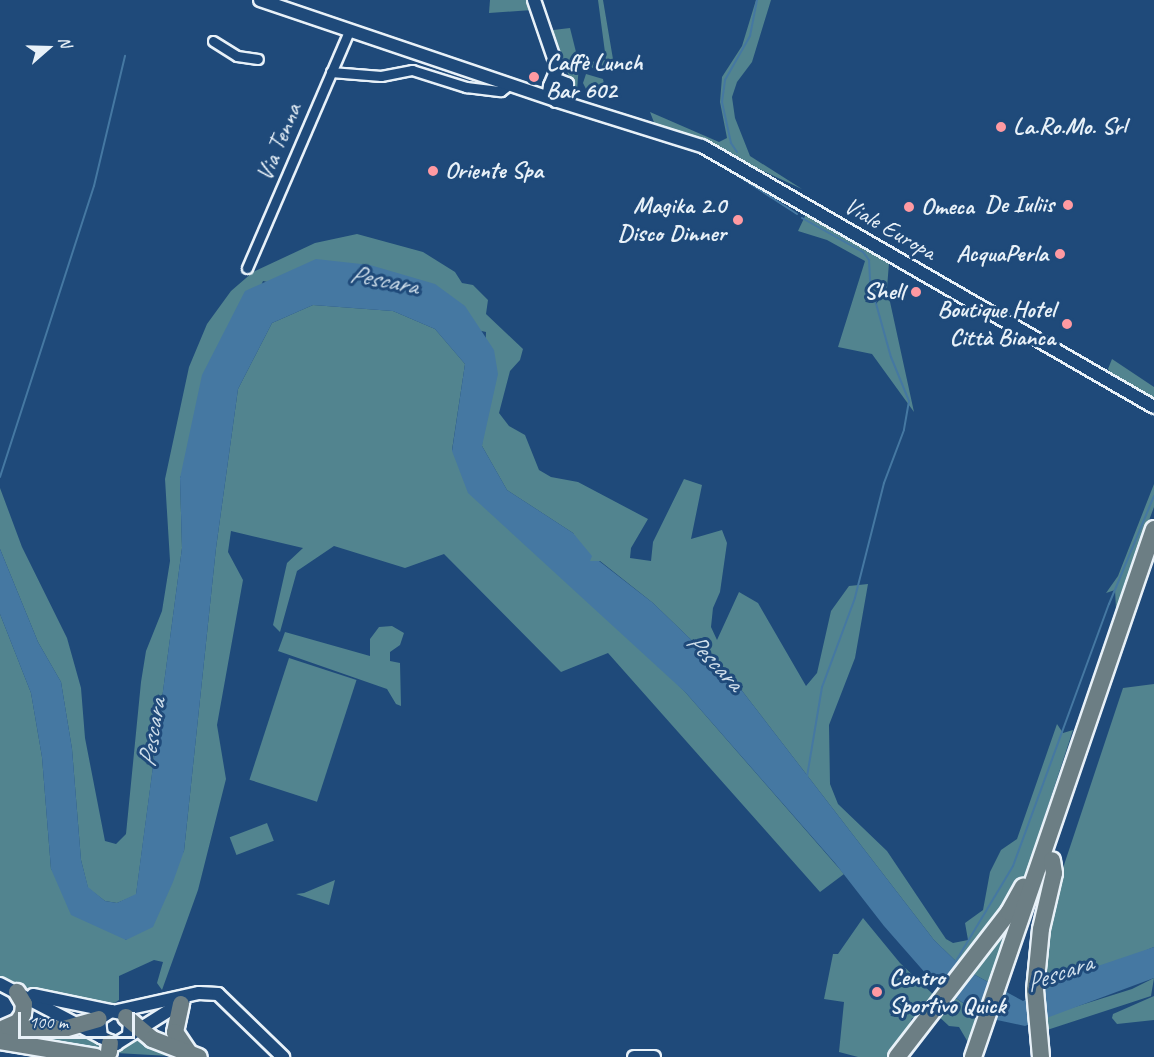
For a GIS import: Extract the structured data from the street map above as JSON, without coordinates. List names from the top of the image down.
{
  "streets": {
    "main road": ["Viale Europa"],
    "street": ["Via Tenna"]
  },
  "crossings": [
    ["Via Tenna", "Viale Europa"]
  ],
  "water": ["Pescara"],
  "places": [
    "Caffè Lunch Bar 602",
    "La.Ro.Mo. Srl",
    "Oriente Spa",
    "De Iuliis",
    "Omeca",
    "Magika 2.0 Disco Dinner",
    "AcquaPerla",
    "Shell",
    "Boutique Hotel Città Bianca",
    "Centro Sportivo Quick"
  ],
  "scale_bar": "100 m",
  "north": "right"
}
